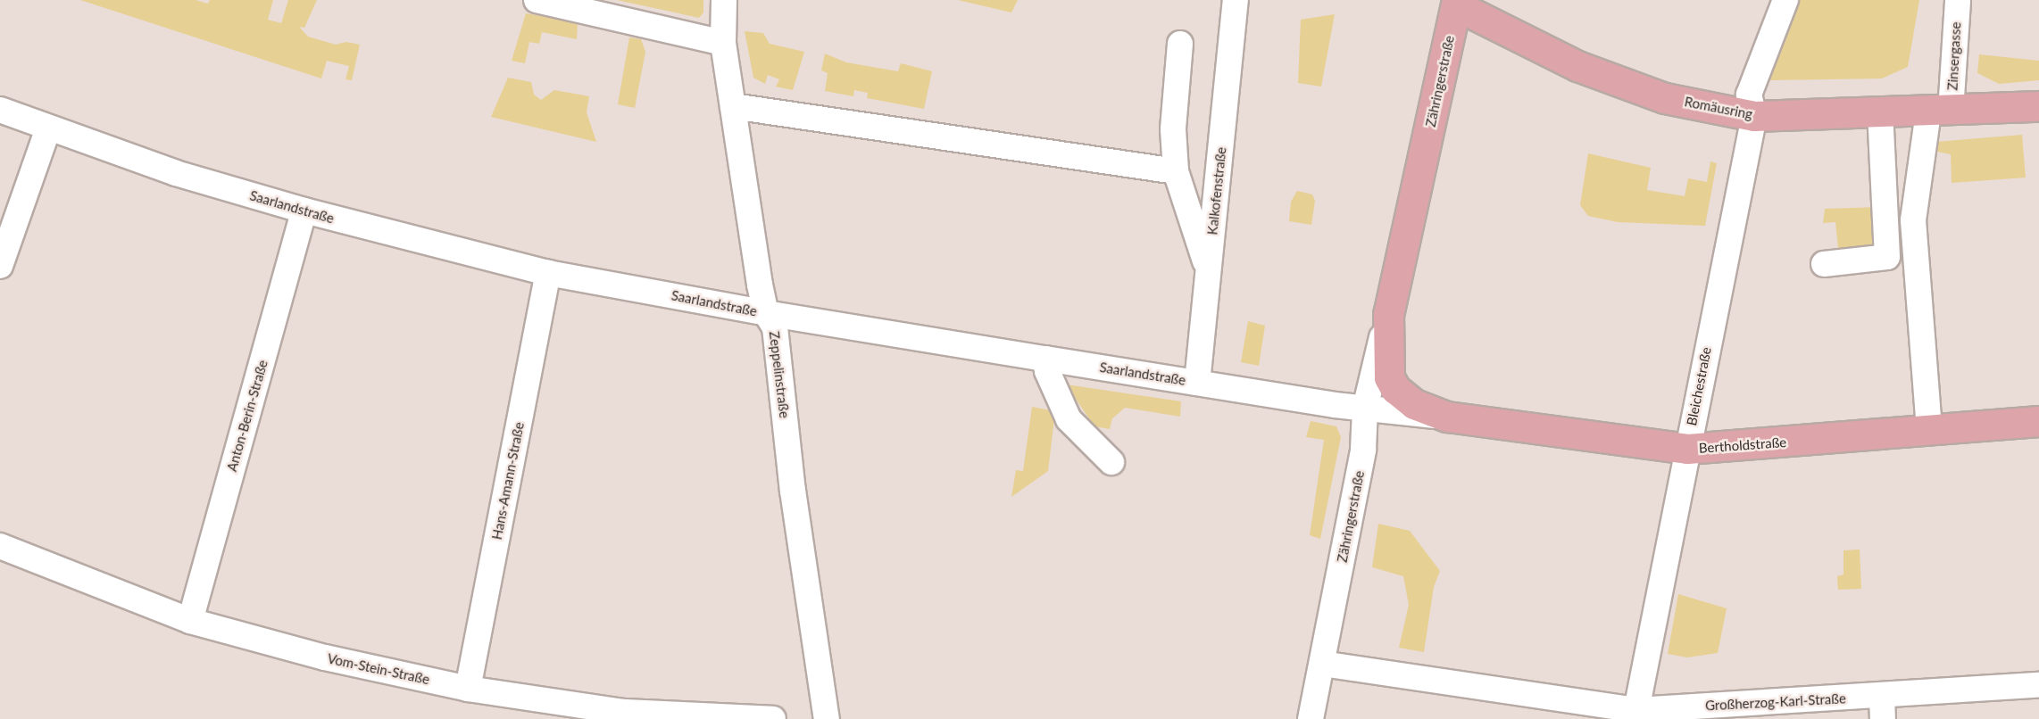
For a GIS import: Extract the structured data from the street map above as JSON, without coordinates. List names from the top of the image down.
{
  "streets": {
    "main road": ["Zähringerstraße", "Romäusring", "Bertholdstraße"],
    "street": [
      "Zinsergasse",
      "Kalkofenstraße",
      "Saarlandstraße",
      "Zeppelinstraße",
      "Bleichestraße",
      "Anton-Berin-Straße",
      "Hans-Amann-Straße",
      "Vom-Stein-Straße",
      "Großherzog-Karl-Straße"
    ]
  },
  "crossings": [
    ["Zinsergasse", "Romäusring"],
    ["Zinsergasse", "Bertholdstraße"],
    ["Zähringerstraße", "Romäusring"],
    ["Zähringerstraße", "Saarlandstraße"],
    ["Zähringerstraße", "Bertholdstraße"],
    ["Zähringerstraße", "Großherzog-Karl-Straße"],
    ["Romäusring", "Bleichestraße"],
    ["Kalkofenstraße", "Saarlandstraße"],
    ["Saarlandstraße", "Zeppelinstraße"],
    ["Saarlandstraße", "Anton-Berin-Straße"],
    ["Saarlandstraße", "Bertholdstraße"],
    ["Saarlandstraße", "Hans-Amann-Straße"],
    ["Bleichestraße", "Bertholdstraße"],
    ["Bleichestraße", "Großherzog-Karl-Straße"],
    ["Anton-Berin-Straße", "Vom-Stein-Straße"],
    ["Hans-Amann-Straße", "Vom-Stein-Straße"]
  ]
}
